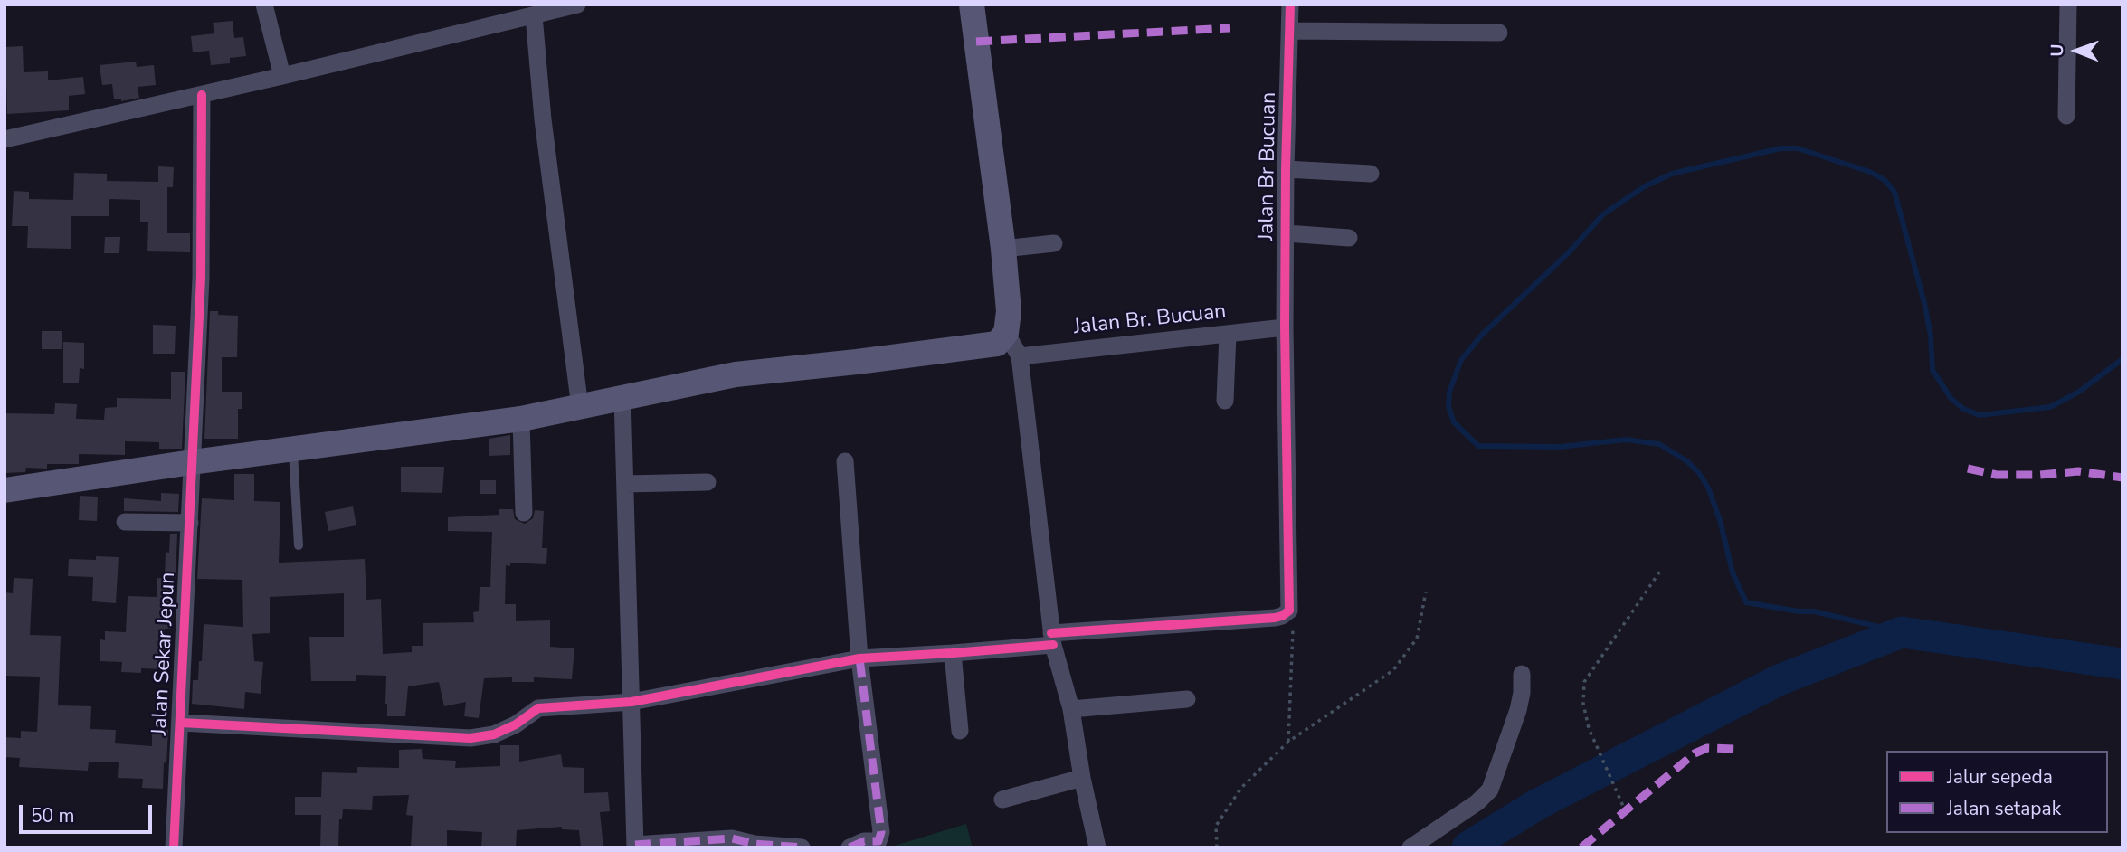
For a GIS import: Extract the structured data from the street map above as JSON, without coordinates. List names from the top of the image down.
{
  "streets": {
    "street": ["Jalan Br Bucuan", "Jalan Br. Bucuan", "Jalan Sekar Jepun"]
  },
  "crossings": [
    ["Jalan Br Bucuan", "Jalan Br. Bucuan"]
  ],
  "legend": ["Jalur sepeda", "Jalan setapak"],
  "scale_bar": "50 m",
  "north": "left"
}
